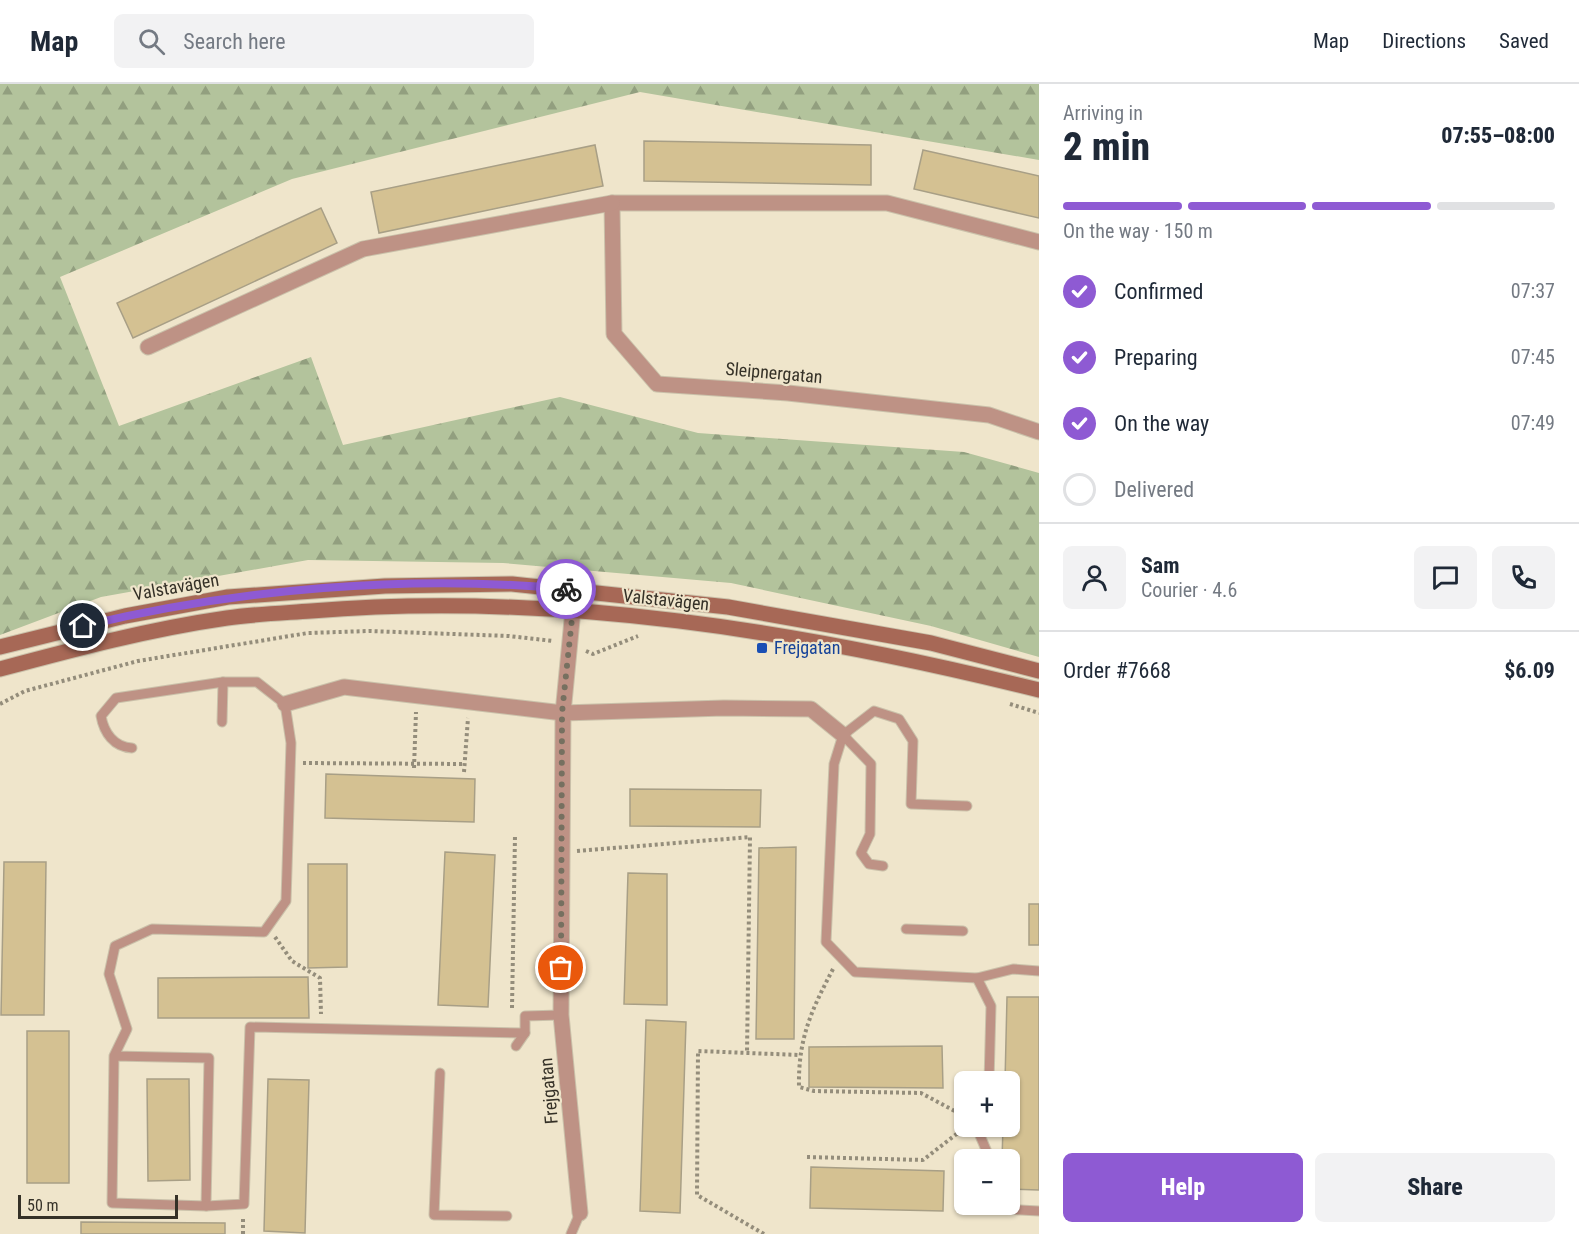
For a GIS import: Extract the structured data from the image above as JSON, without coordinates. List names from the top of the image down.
{
  "streets": {
    "street": ["Sleipnergatan", "Valstavägen", "Frejgatan"]
  },
  "crossings": [
    ["Valstavägen", "Frejgatan"]
  ],
  "places": {
    "transit": ["Frejgatan"]
  },
  "scale_bar": "50 m",
  "page": {
    "header": "Map",
    "search": "Search here",
    "nav": ["Map", "Directions", "Saved"],
    "heading": ["2 min", "Arriving in", "07:55–08:00"],
    "panel": [
      "Sam",
      "Courier · 4.6",
      "Order #7668",
      "$6.09"
    ],
    "bar": "On the way · 150 m",
    "list": [
      ["Confirmed", "07:37"],
      ["Preparing", "07:45"],
      ["On the way", "07:49"],
      "Delivered"
    ],
    "map_buttons": ["+", "−"],
    "buttons": ["Help", "Share"],
    "scale": "50 m"
  }
}
